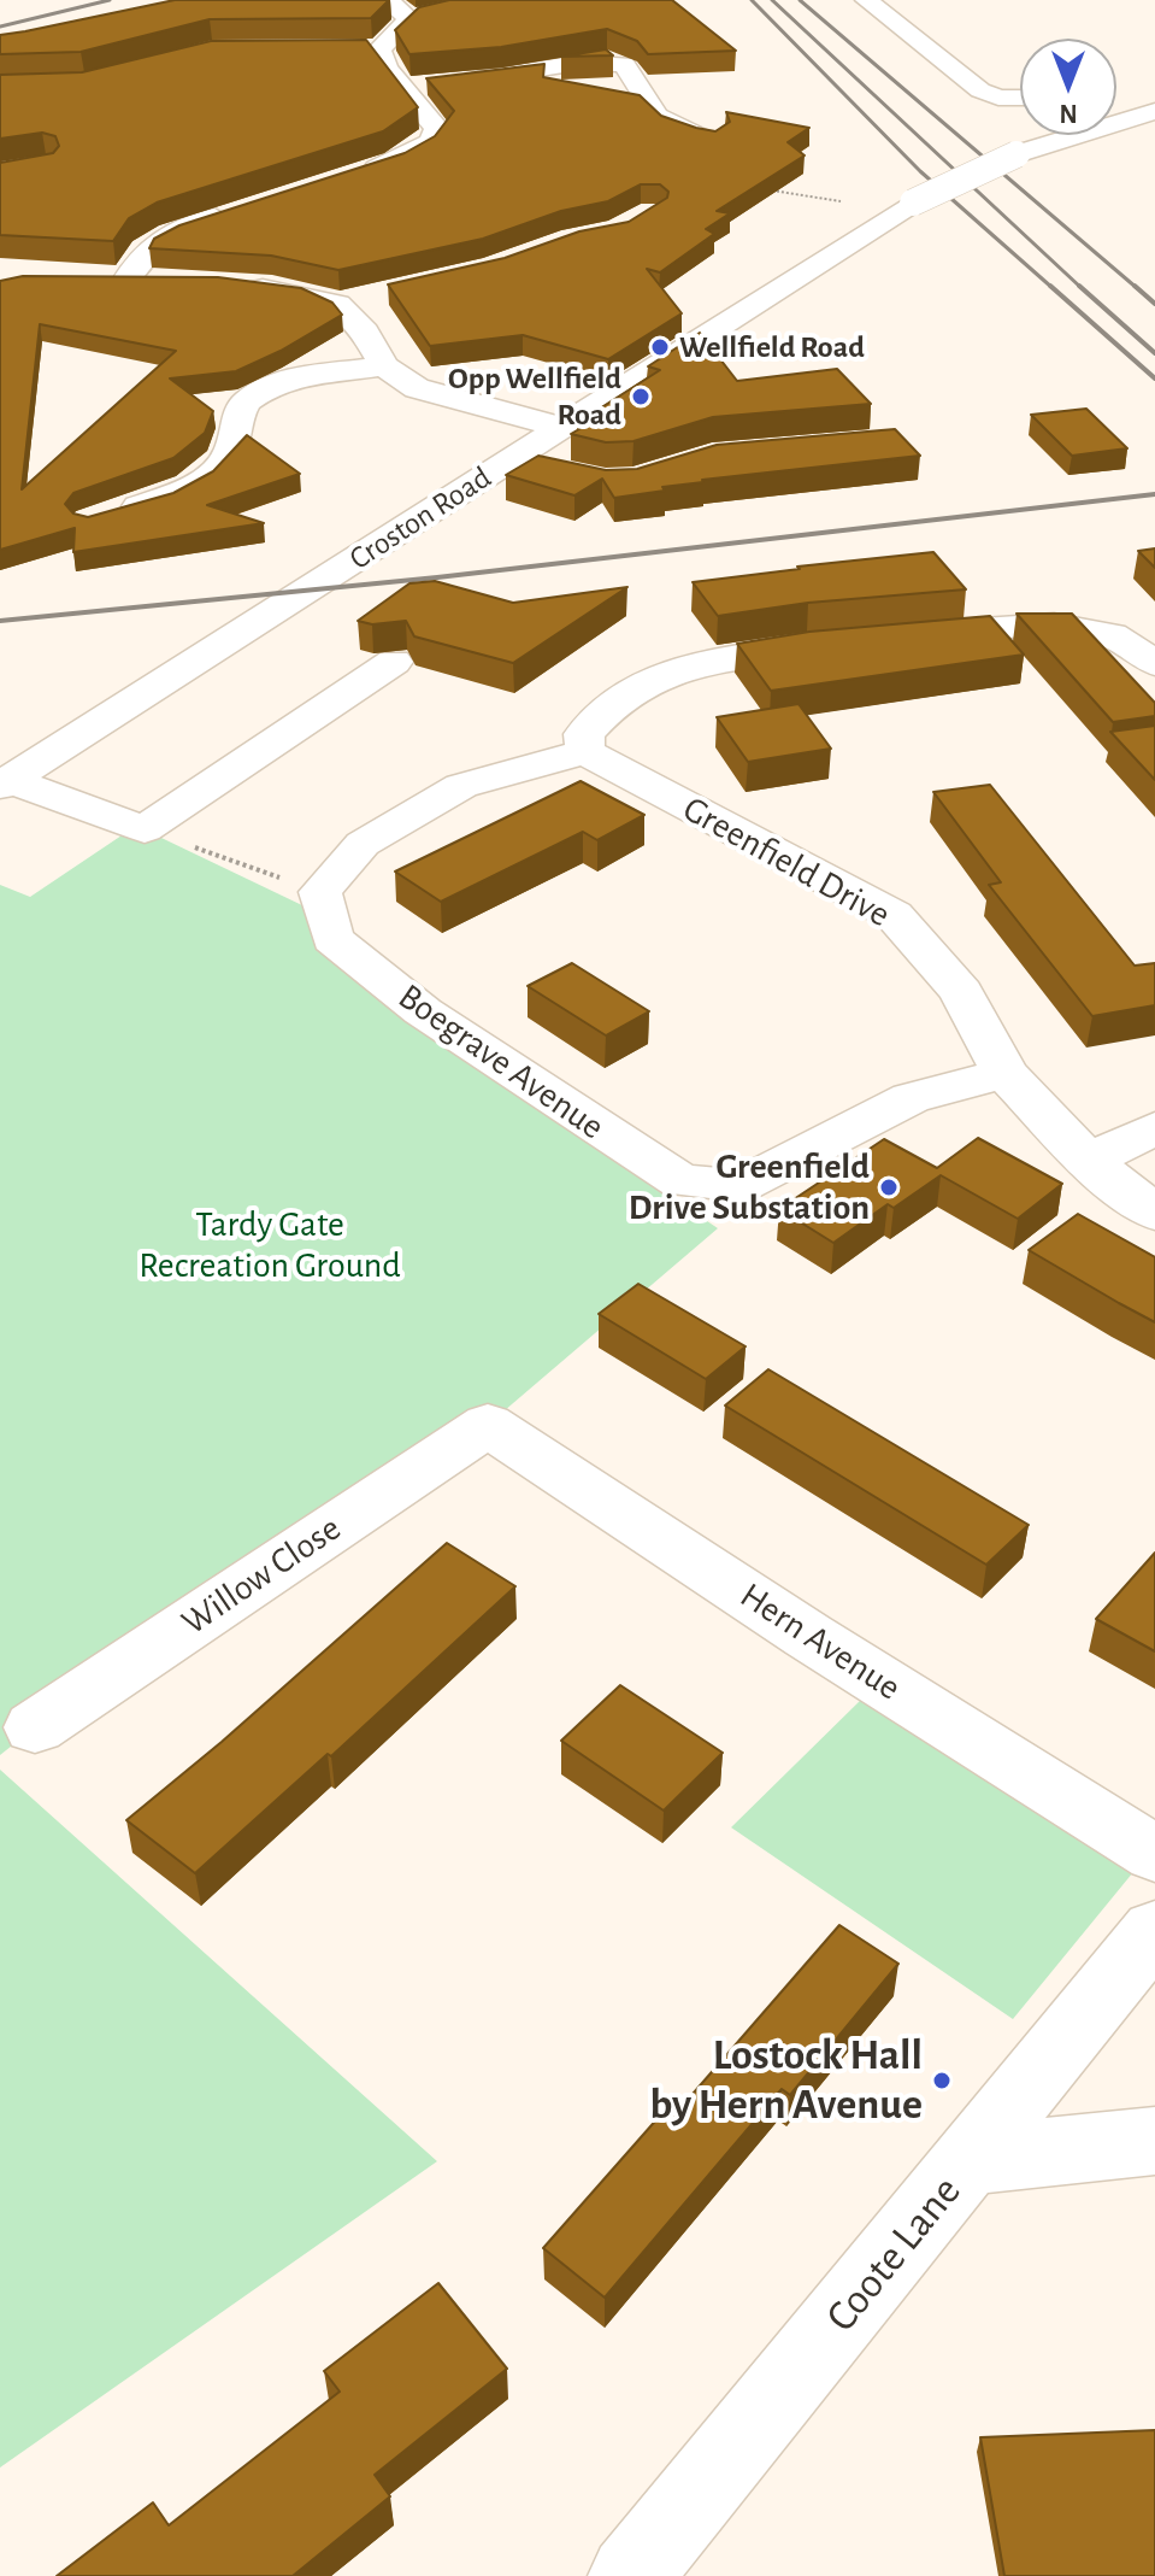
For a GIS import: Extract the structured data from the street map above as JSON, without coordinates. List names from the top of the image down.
{
  "streets": {
    "street": [
      "Croston Road",
      "Greenfield Drive",
      "Boegrave Avenue",
      "Willow Close",
      "Hern Avenue",
      "Coote Lane"
    ]
  },
  "crossings": [
    ["Greenfield Drive", "Boegrave Avenue"],
    ["Willow Close", "Hern Avenue"]
  ],
  "parks": ["Tardy Gate Recreation Ground"],
  "places": [
    "Wellfield Road",
    "Opp Wellfield Road",
    "Greenfield Drive Substation",
    "Lostock Hall by Hern Avenue"
  ],
  "north": "bottom"
}
